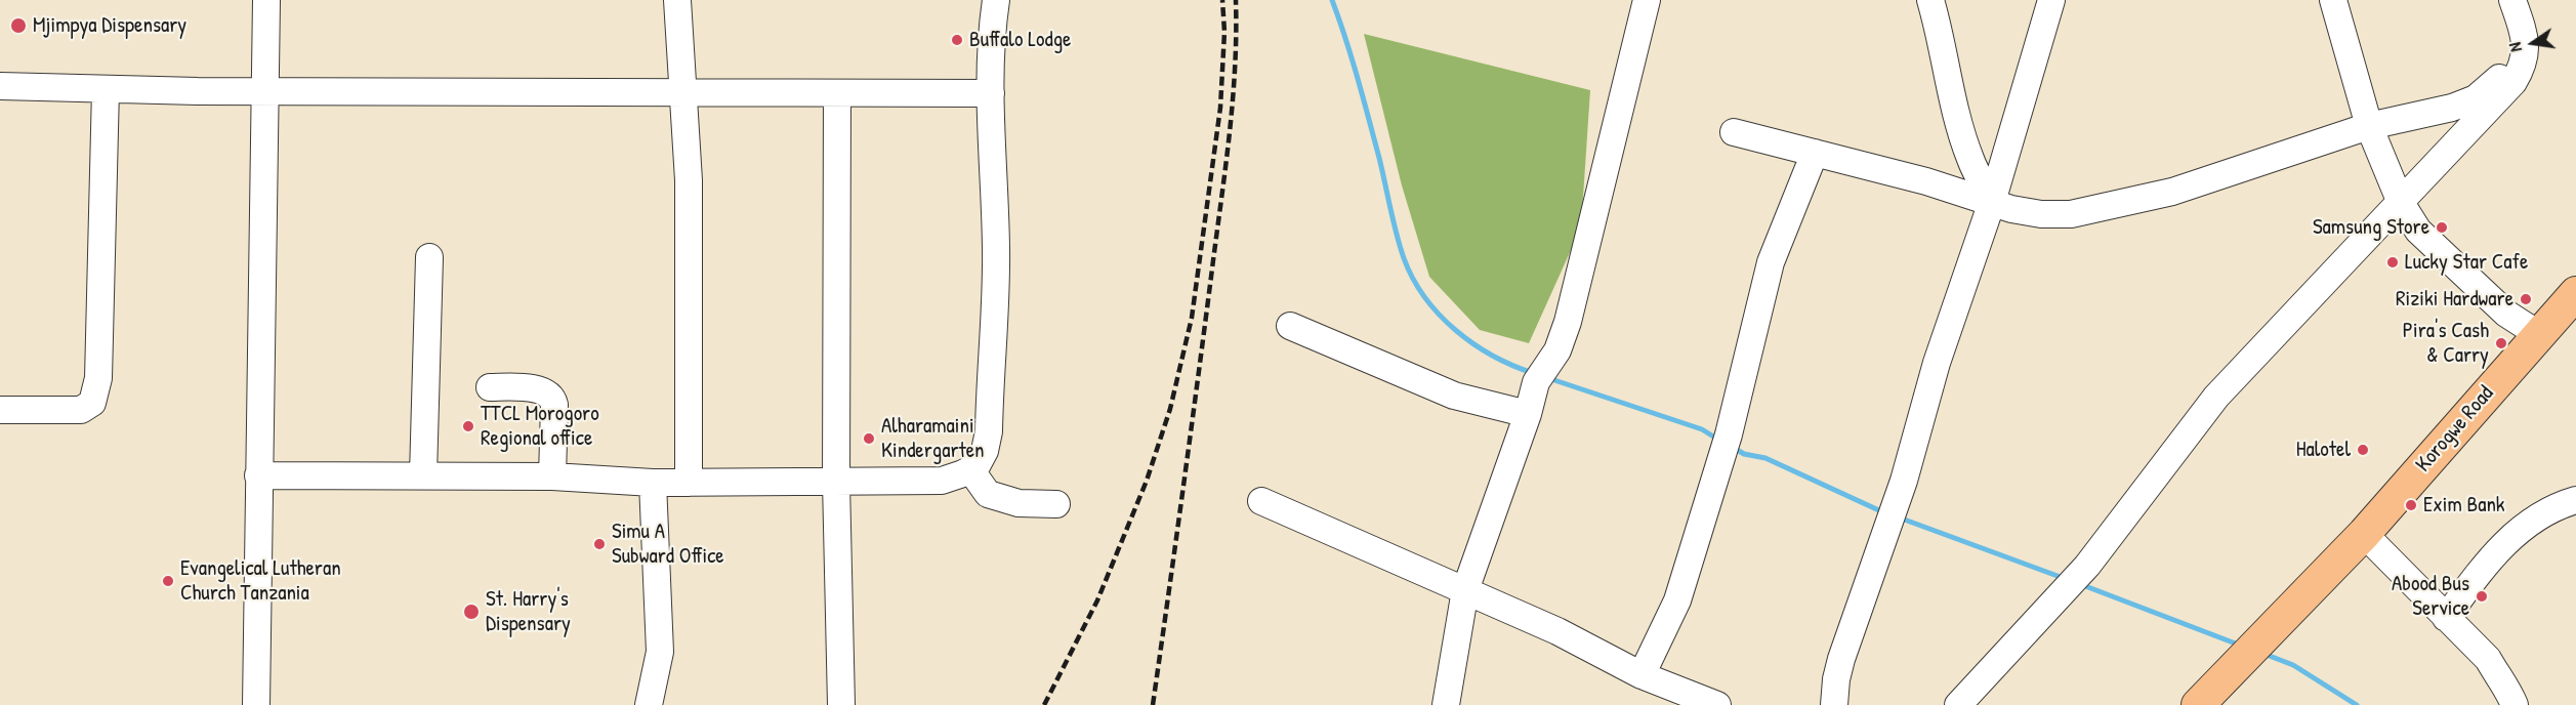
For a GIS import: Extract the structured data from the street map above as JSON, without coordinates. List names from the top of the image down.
{
  "streets": {
    "main road": ["Korogwe Road"]
  },
  "places": [
    "Mjimpya Dispensary",
    "Buffalo Lodge",
    "Samsung Store",
    "Lucky Star Cafe",
    "Riziki Hardware",
    "Pira's Cash & Carry",
    "TTCL Morogoro Regional office",
    "Alharamaini Kindergarten",
    "Halotel",
    "Exim Bank",
    "Simu A Subward Office",
    "Evangelical Lutheran Church Tanzania",
    "Abood Bus Service",
    "St. Harry's Dispensary"
  ],
  "north": "left"
}
